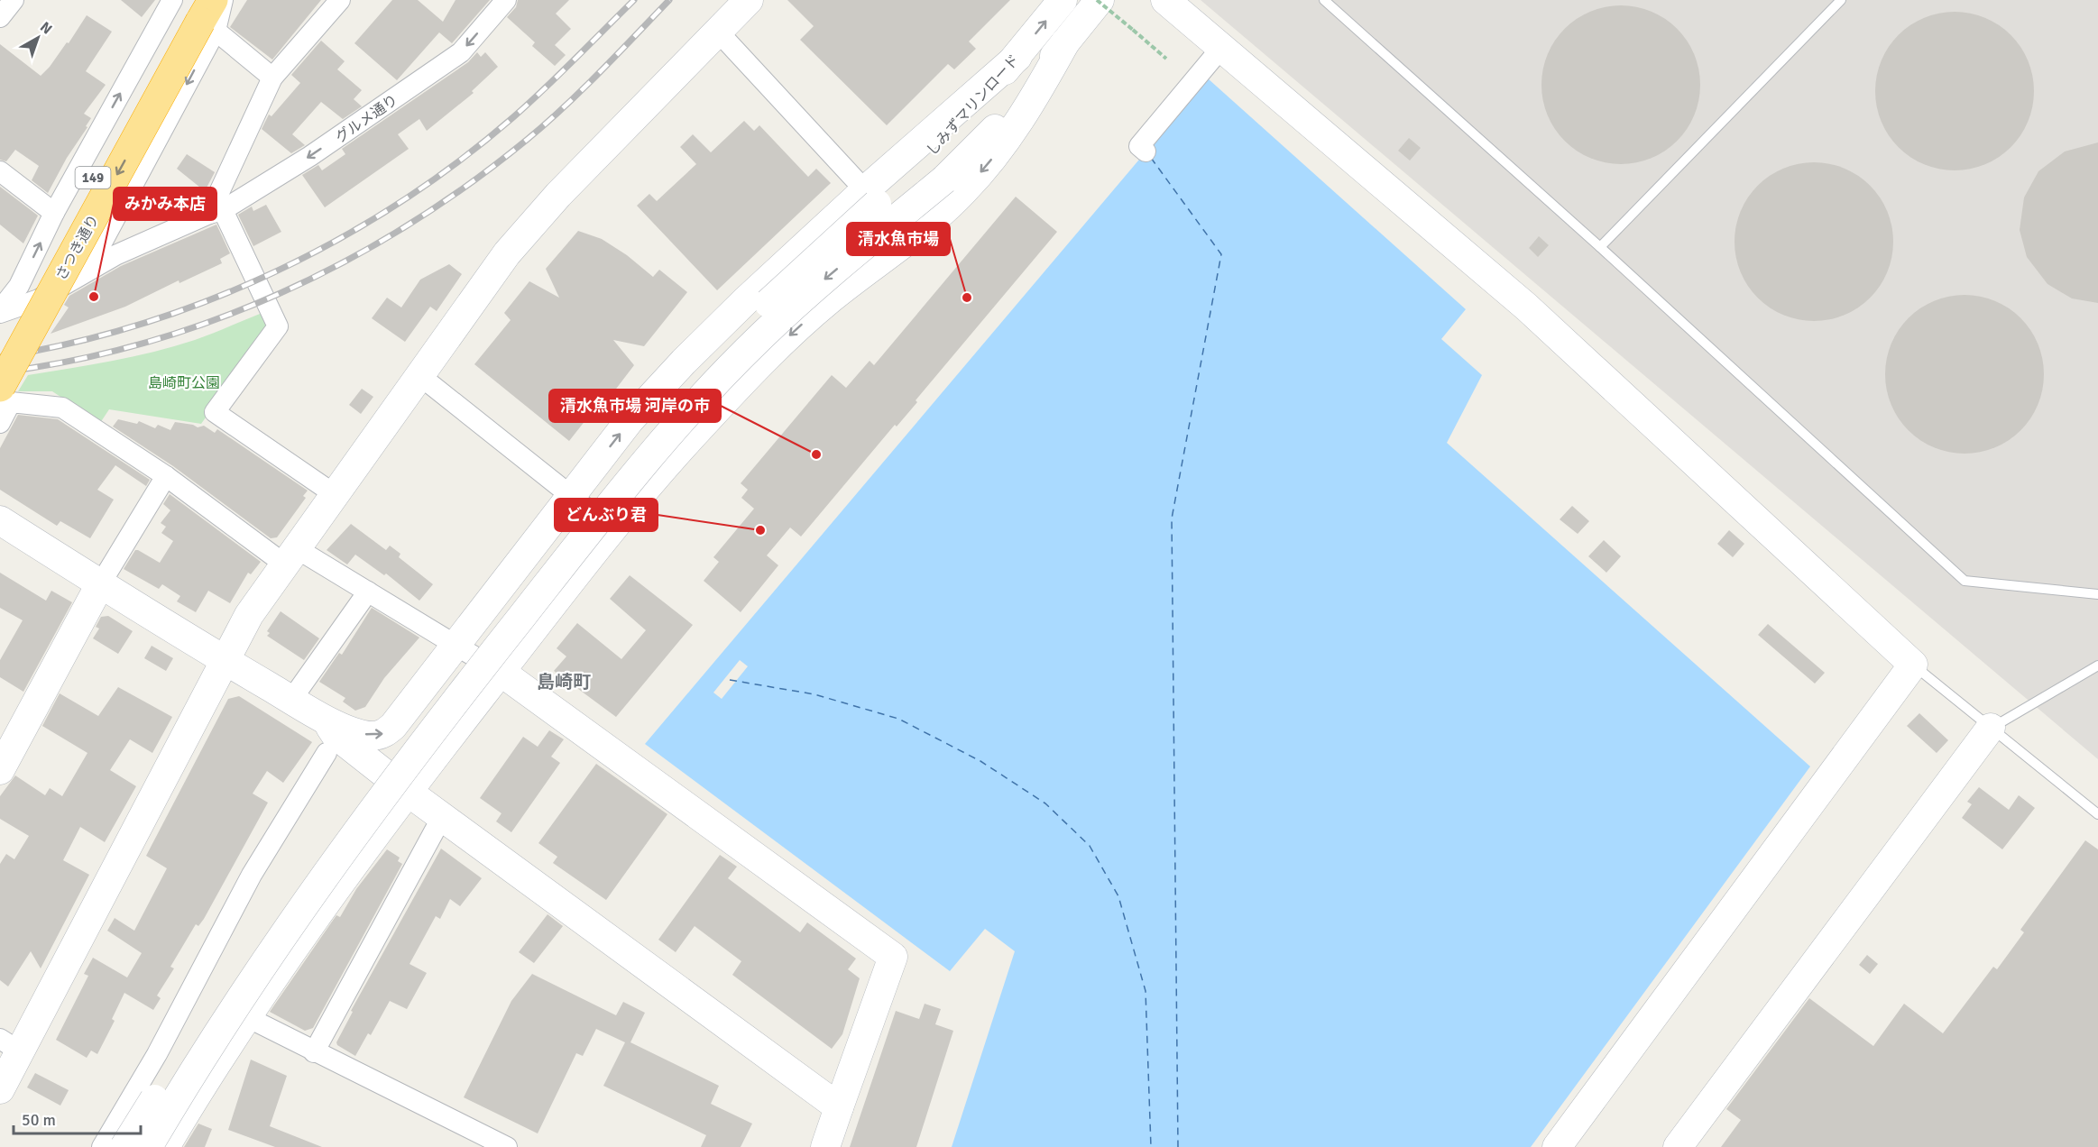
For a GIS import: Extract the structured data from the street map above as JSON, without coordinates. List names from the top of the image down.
{
  "streets": {
    "highway": ["149", "さつき通り"],
    "street": ["しみずマリンロード", "グルメ通り"]
  },
  "districts": ["島崎町"],
  "parks": ["島崎町公園"],
  "places": [
    "みかみ本店",
    "清水魚市場",
    "清水魚市場 河岸の市",
    "どんぶり君"
  ],
  "scale_bar": "50 m",
  "north": "top right"
}
